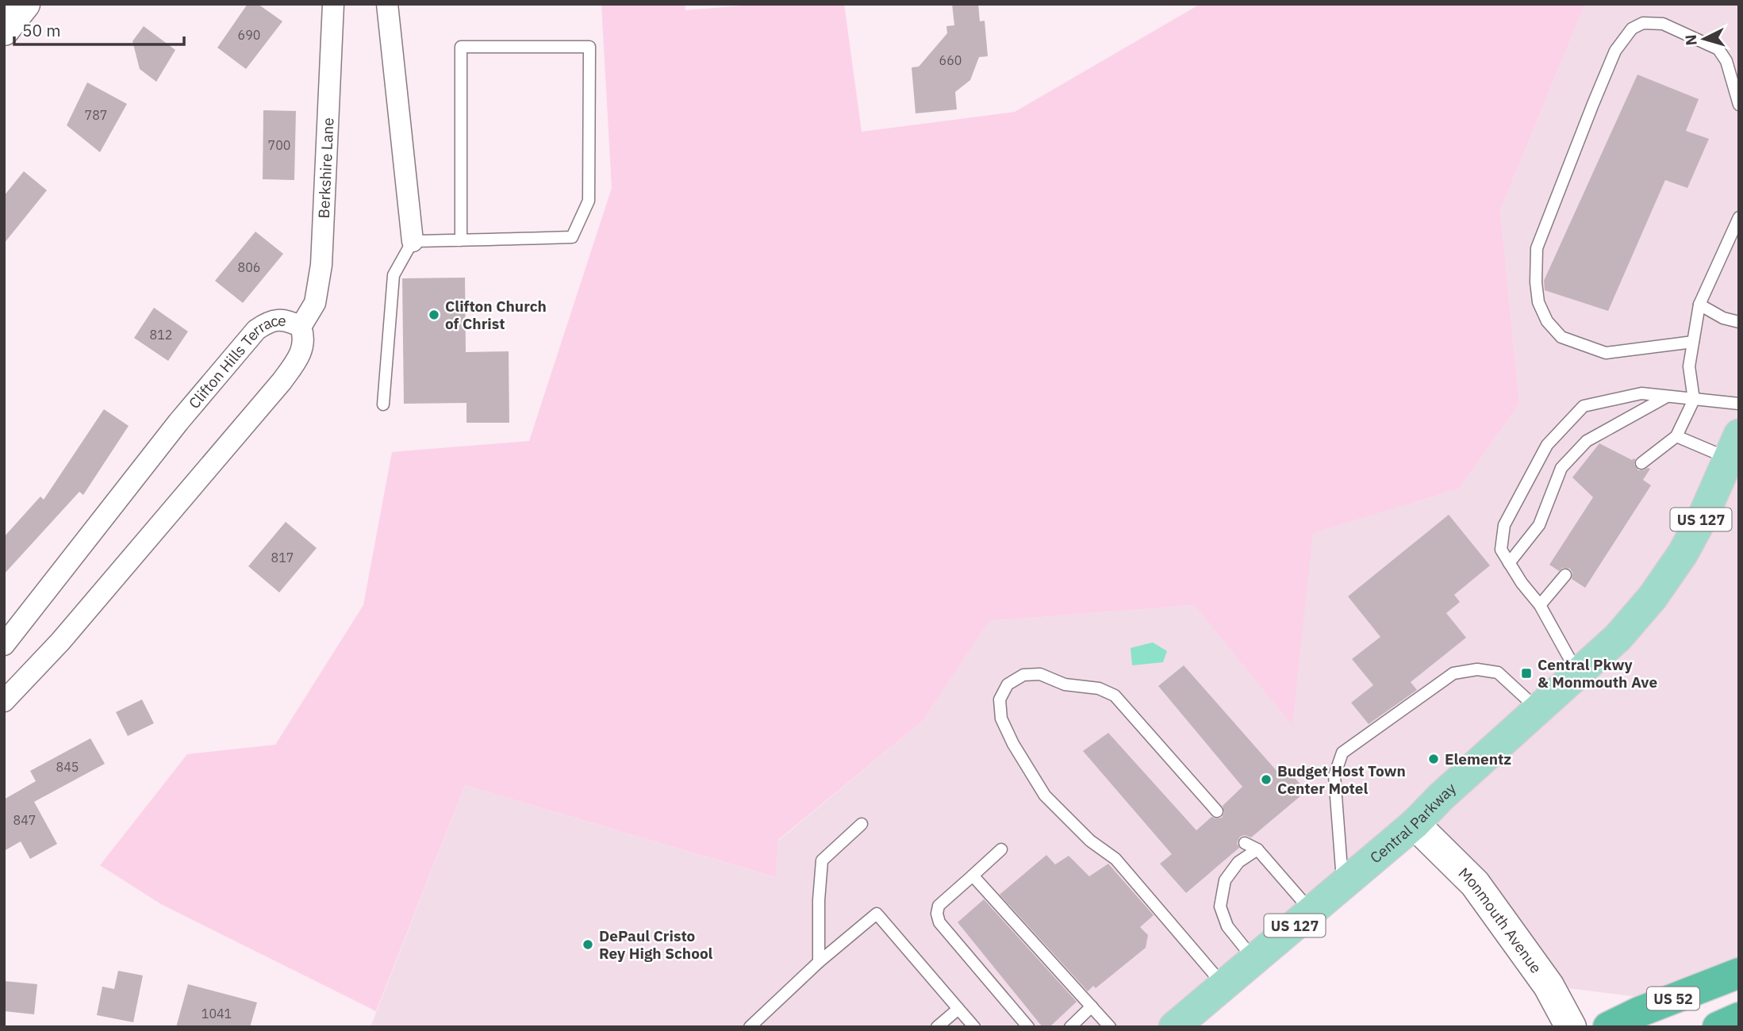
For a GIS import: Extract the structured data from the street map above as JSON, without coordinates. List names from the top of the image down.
{
  "streets": {
    "highway": ["US 52"],
    "main road": ["US 127", "Central Parkway"],
    "street": ["Berkshire Lane", "Clifton Hills Terrace", "Monmouth Avenue"]
  },
  "crossings": [
    ["Berkshire Lane", "Clifton Hills Terrace"],
    ["Central Parkway", "Monmouth Avenue"]
  ],
  "places": {
    "other": [
      "Clifton Church of Christ",
      "Elementz",
      "Budget Host Town Center Motel",
      "DePaul Cristo Rey High School"
    ],
    "transit": ["Central Pkwy & Monmouth Ave"]
  },
  "house_numbers": [
    "690",
    "660",
    "787",
    "700",
    "806",
    "812",
    "817",
    "845",
    "847",
    "1041"
  ],
  "scale_bar": "50 m",
  "north": "left"
}
